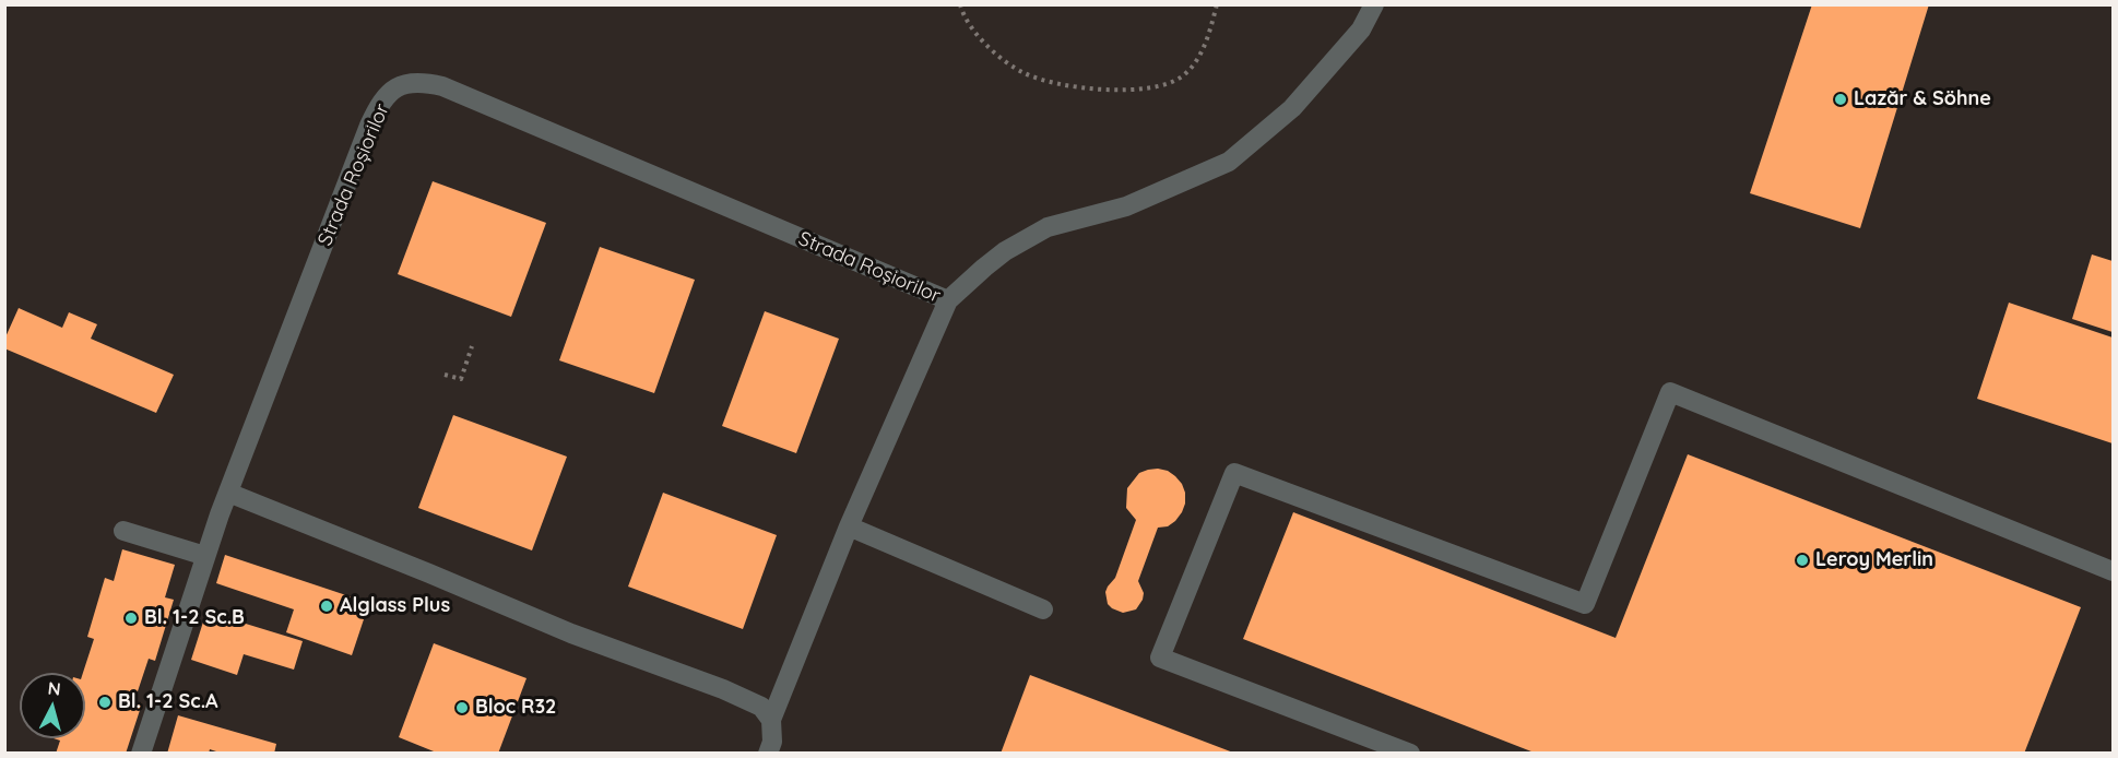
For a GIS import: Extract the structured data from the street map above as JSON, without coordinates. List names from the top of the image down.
{
  "streets": {
    "street": ["Strada Roșiorilor"]
  },
  "places": [
    "Lazăr & Söhne",
    "Leroy Merlin",
    "Alglass Plus",
    "Bl. 1-2 Sc.B",
    "Bl. 1-2 Sc.A",
    "Bloc R32"
  ],
  "north": "top"
}
